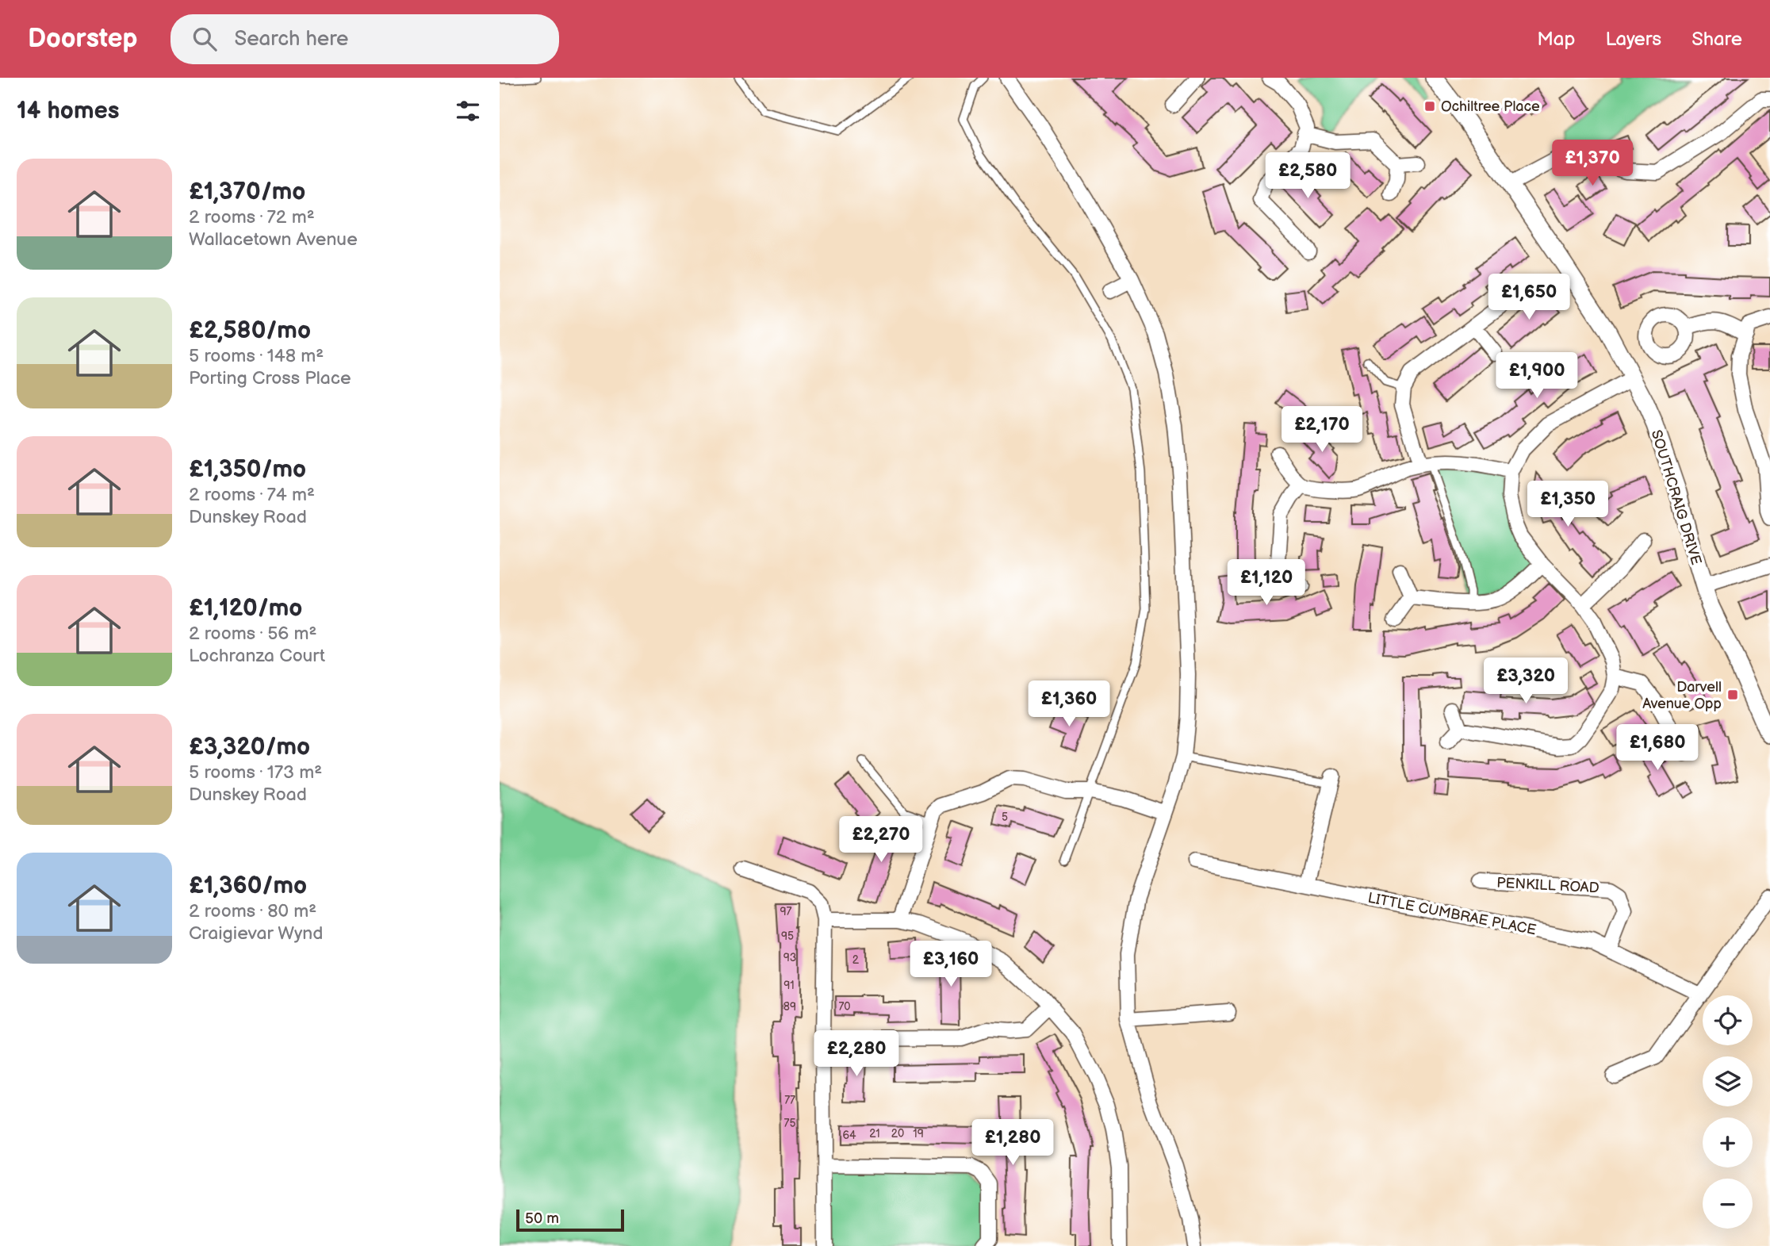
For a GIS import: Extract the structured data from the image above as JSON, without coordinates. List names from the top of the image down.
{
  "streets": {
    "street": ["SOUTHCRAIG DRIVE", "PENKILL ROAD", "LITTLE CUMBRAE PLACE"]
  },
  "crossings": [
    ["PENKILL ROAD", "LITTLE CUMBRAE PLACE"]
  ],
  "places": {
    "transit": ["Ochiltree Place", "Darvell Avenue Opp"]
  },
  "house_numbers": [
    "5",
    "97",
    "95",
    "93",
    "2",
    "91",
    "89",
    "70",
    "77",
    "75",
    "21",
    "20",
    "19",
    "64"
  ],
  "scale_bar": "50 m",
  "page": {
    "header": "Doorstep",
    "search": "Search here",
    "nav": ["Map", "Layers", "Share"],
    "heading": "14 homes",
    "price": [
      "£1,370",
      "£2,580",
      "£1,650",
      "£1,900",
      "£2,170",
      "£1,350",
      "£1,120",
      "£3,320",
      "£1,360",
      "£1,680",
      "£2,270",
      "£3,160",
      "£2,280",
      "£1,280"
    ],
    "list": [
      {
        "name": "£1,370/mo",
        "note": "2 rooms · 72 m² · Wallacetown Avenue"
      },
      {
        "name": "£2,580/mo",
        "note": "5 rooms · 148 m² · Porting Cross Place"
      },
      {
        "name": "£1,350/mo",
        "note": "2 rooms · 74 m² · Dunskey Road"
      },
      {
        "name": "£1,120/mo",
        "note": "2 rooms · 56 m² · Lochranza Court"
      },
      {
        "name": "£3,320/mo",
        "note": "5 rooms · 173 m² · Dunskey Road"
      },
      {
        "name": "£1,360/mo",
        "note": "2 rooms · 80 m² · Craigievar Wynd"
      }
    ],
    "map_buttons": ["+", "−"],
    "scale": "50 m"
  }
}
